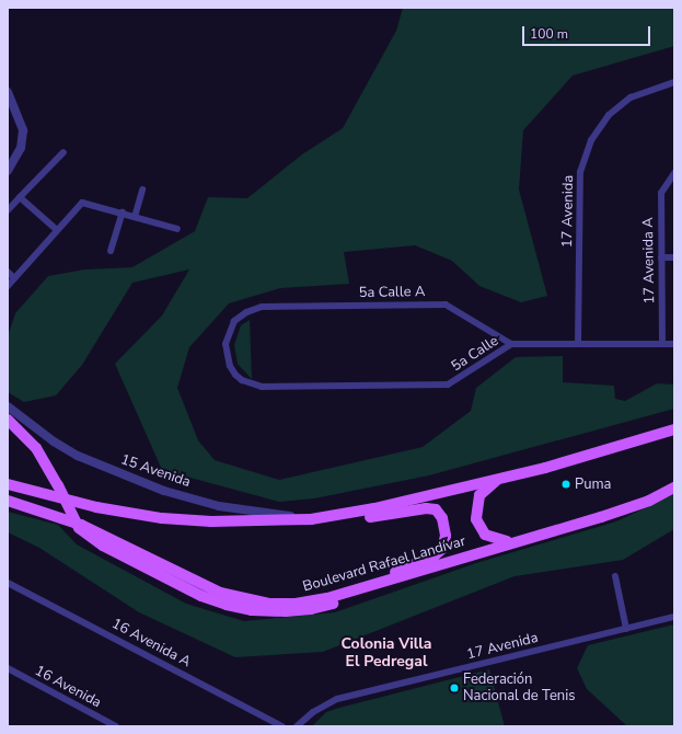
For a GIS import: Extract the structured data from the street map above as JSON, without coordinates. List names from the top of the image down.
{
  "streets": {
    "main road": ["Boulevard Rafael Landívar"],
    "street": [
      "17 Avenida",
      "17 Avenida A",
      "5a Calle A",
      "5a Calle",
      "15 Avenida",
      "16 Avenida A",
      "16 Avenida"
    ]
  },
  "crossings": [
    ["17 Avenida", "5a Calle"],
    ["17 Avenida A", "5a Calle"],
    ["5a Calle A", "5a Calle"]
  ],
  "districts": ["Colonia Villa El Pedregal"],
  "places": ["Puma", "Federación Nacional de Tenis"],
  "scale_bar": "100 m"
}
